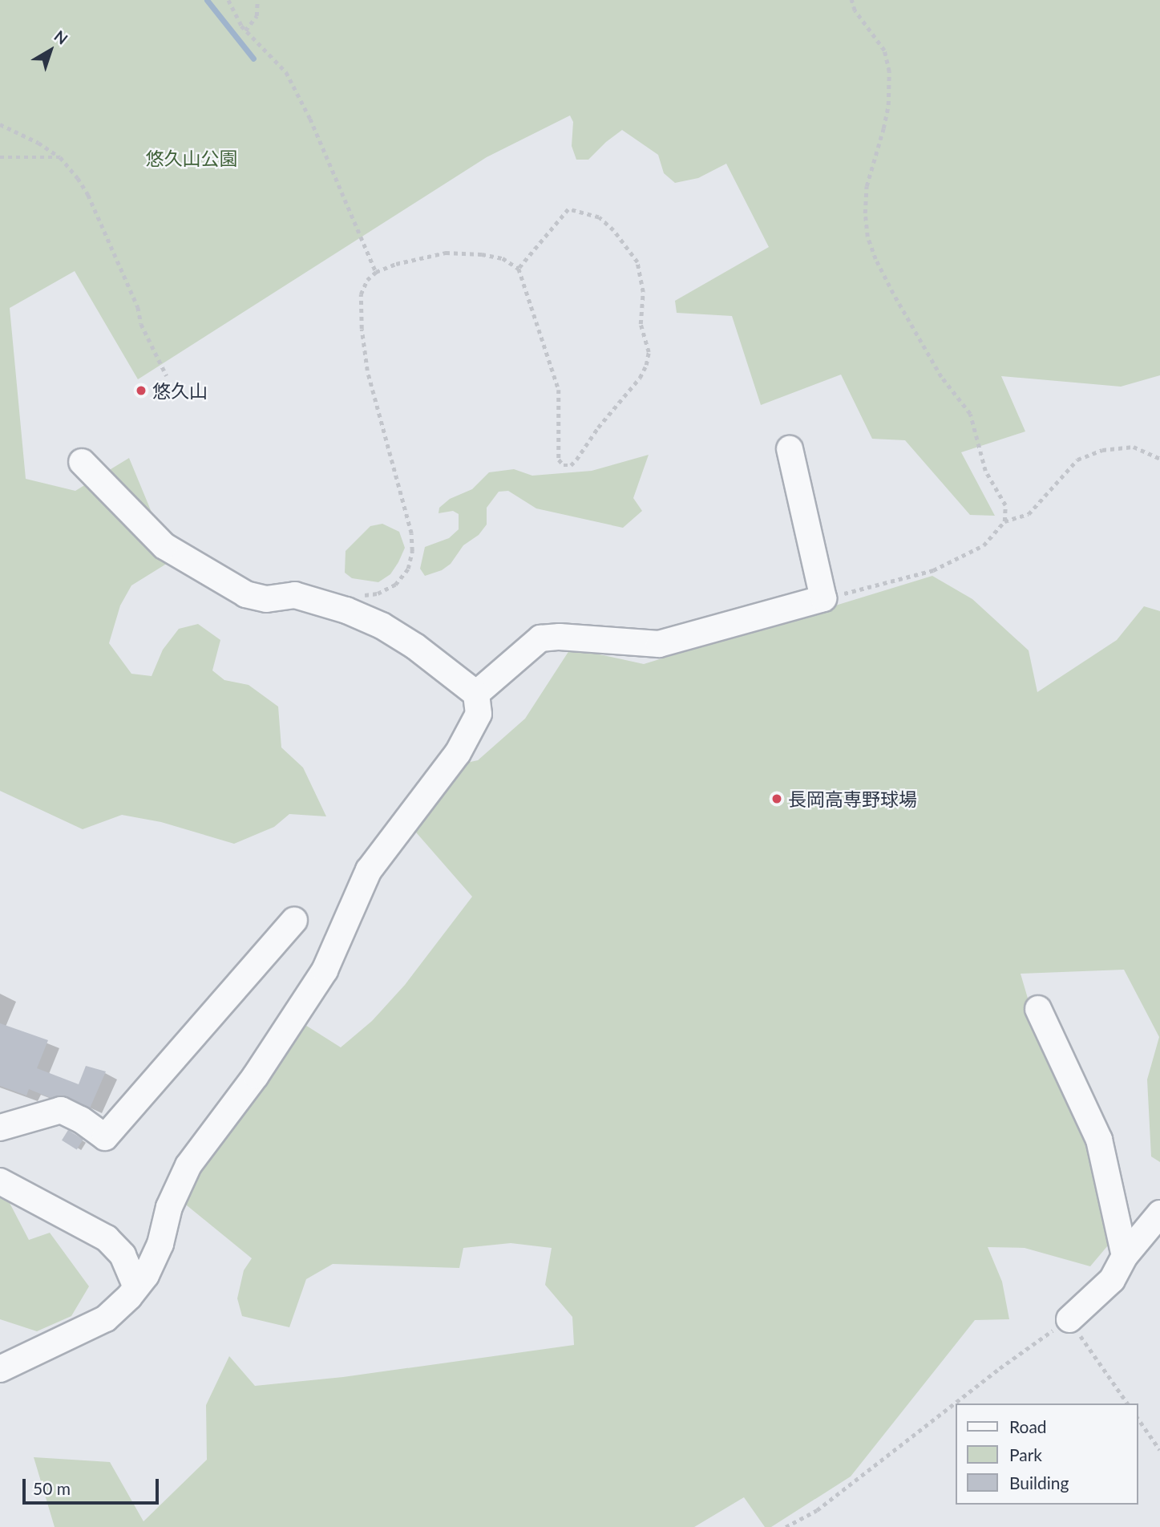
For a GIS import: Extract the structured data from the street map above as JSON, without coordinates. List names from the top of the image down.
{
  "parks": ["悠久山公園"],
  "places": ["悠久山", "長岡高専野球場"],
  "legend": ["Road", "Park", "Building"],
  "scale_bar": "50 m",
  "north": "top right"
}
